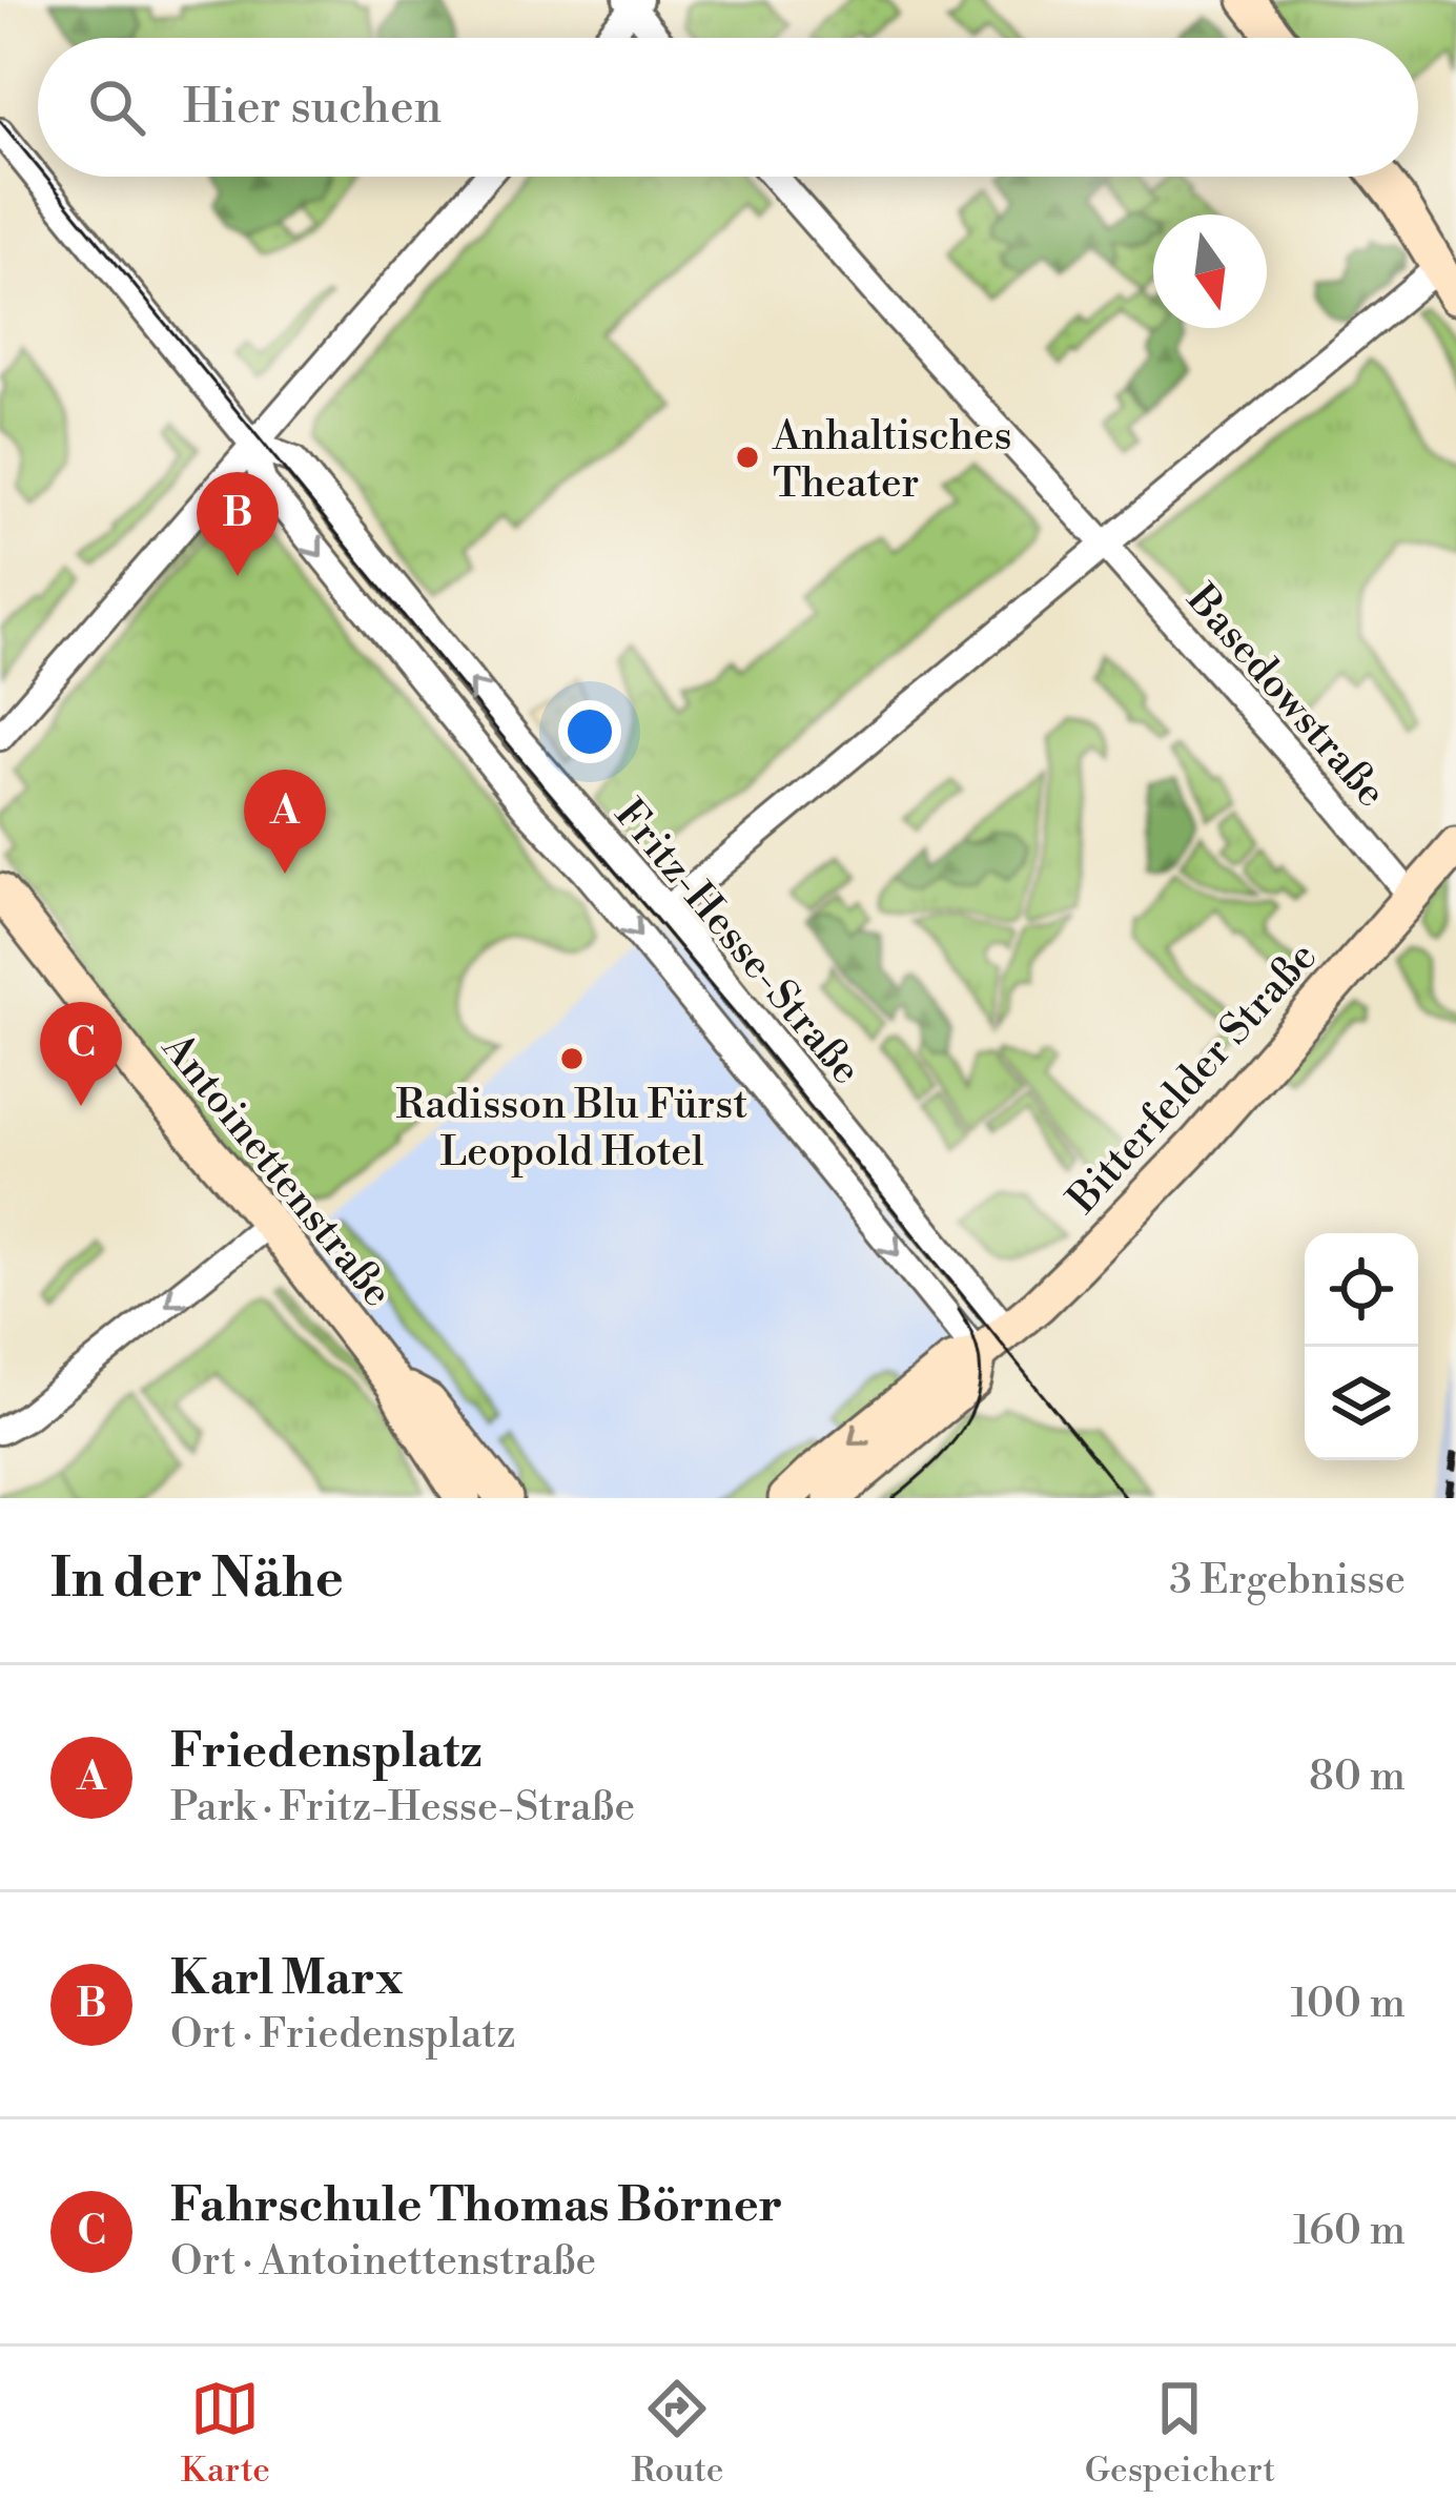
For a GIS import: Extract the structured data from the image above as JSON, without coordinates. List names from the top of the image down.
{
  "streets": {
    "street": [
      "Basedowstraße",
      "Fritz-Hesse-Straße",
      "Bitterfelder Straße",
      "Antoinettenstraße"
    ]
  },
  "crossings": [
    ["Basedowstraße", "Bitterfelder Straße"],
    ["Fritz-Hesse-Straße", "Bitterfelder Straße"]
  ],
  "places": ["Anhaltisches Theater", "Radisson Blu Fürst Leopold Hotel"],
  "north": "bottom",
  "page": {
    "search": "Hier suchen",
    "pins": ["B", "A", "C"],
    "heading": ["In der Nähe", "3 Ergebnisse"],
    "list": [
      {
        "mark": "A",
        "name": "Friedensplatz",
        "note": "Park · Fritz-Hesse-Straße",
        "value": "80 m"
      },
      {
        "mark": "B",
        "name": "Karl Marx",
        "note": "Ort · Friedensplatz",
        "value": "100 m"
      },
      {
        "mark": "C",
        "name": "Fahrschule Thomas Börner",
        "note": "Ort · Antoinettenstraße",
        "value": "160 m"
      }
    ],
    "nav": ["Karte", "Route", "Gespeichert"]
  }
}
